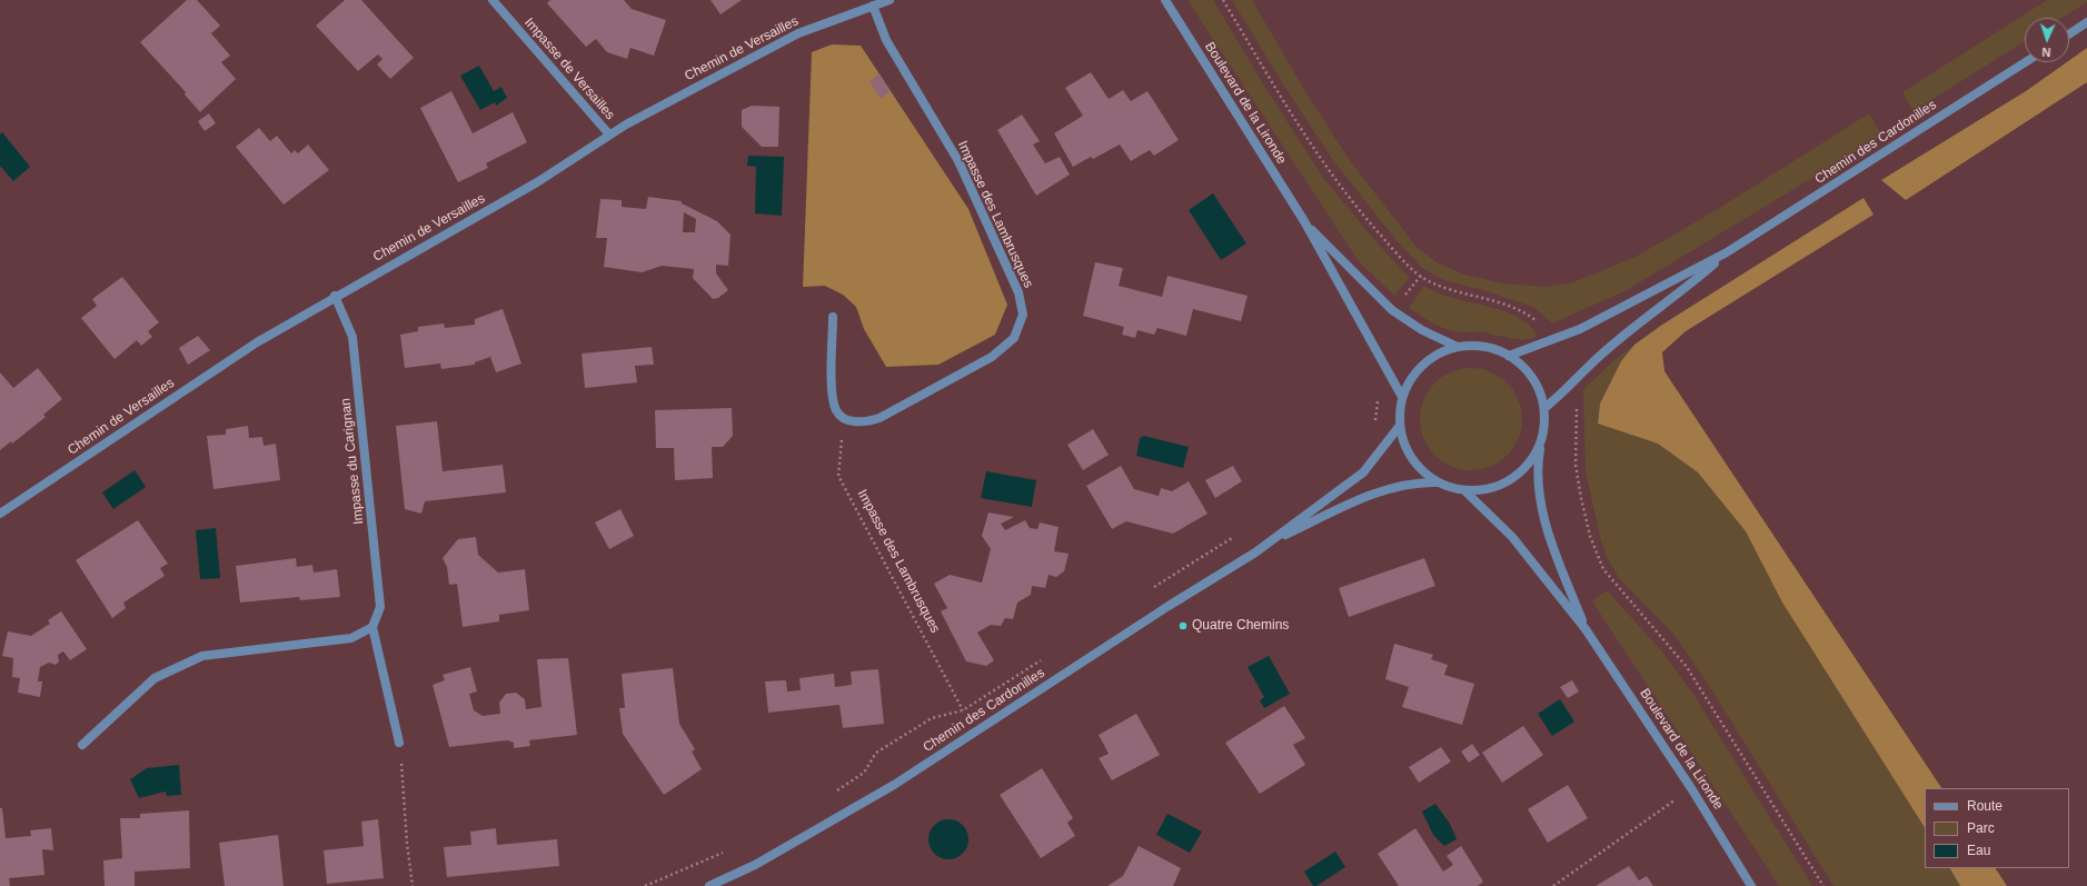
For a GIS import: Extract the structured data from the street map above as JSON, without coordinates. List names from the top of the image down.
{
  "streets": {
    "street": [
      "Chemin de Versailles",
      "Impasse de Versailles",
      "Boulevard de la Lironde",
      "Chemin des Cardonilles",
      "Impasse des Lambrusques",
      "Impasse du Carignan"
    ]
  },
  "crossings": [
    ["Chemin de Versailles", "Impasse de Versailles"],
    ["Chemin de Versailles", "Impasse des Lambrusques"],
    ["Chemin de Versailles", "Impasse du Carignan"],
    ["Boulevard de la Lironde", "Chemin des Cardonilles"]
  ],
  "places": ["Quatre Chemins"],
  "legend": ["Route", "Parc", "Eau"],
  "north": "bottom"
}
